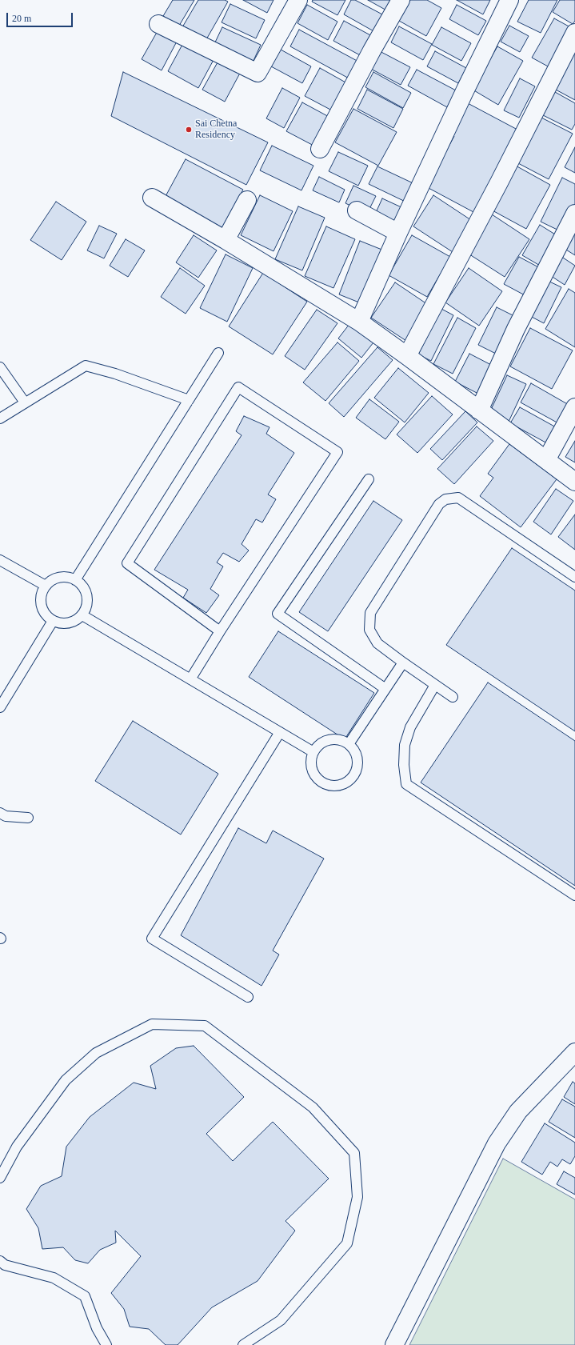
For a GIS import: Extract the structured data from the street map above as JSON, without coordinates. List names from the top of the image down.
{
  "places": ["Sai Chetna Residency"],
  "scale_bar": "20 m"
}
